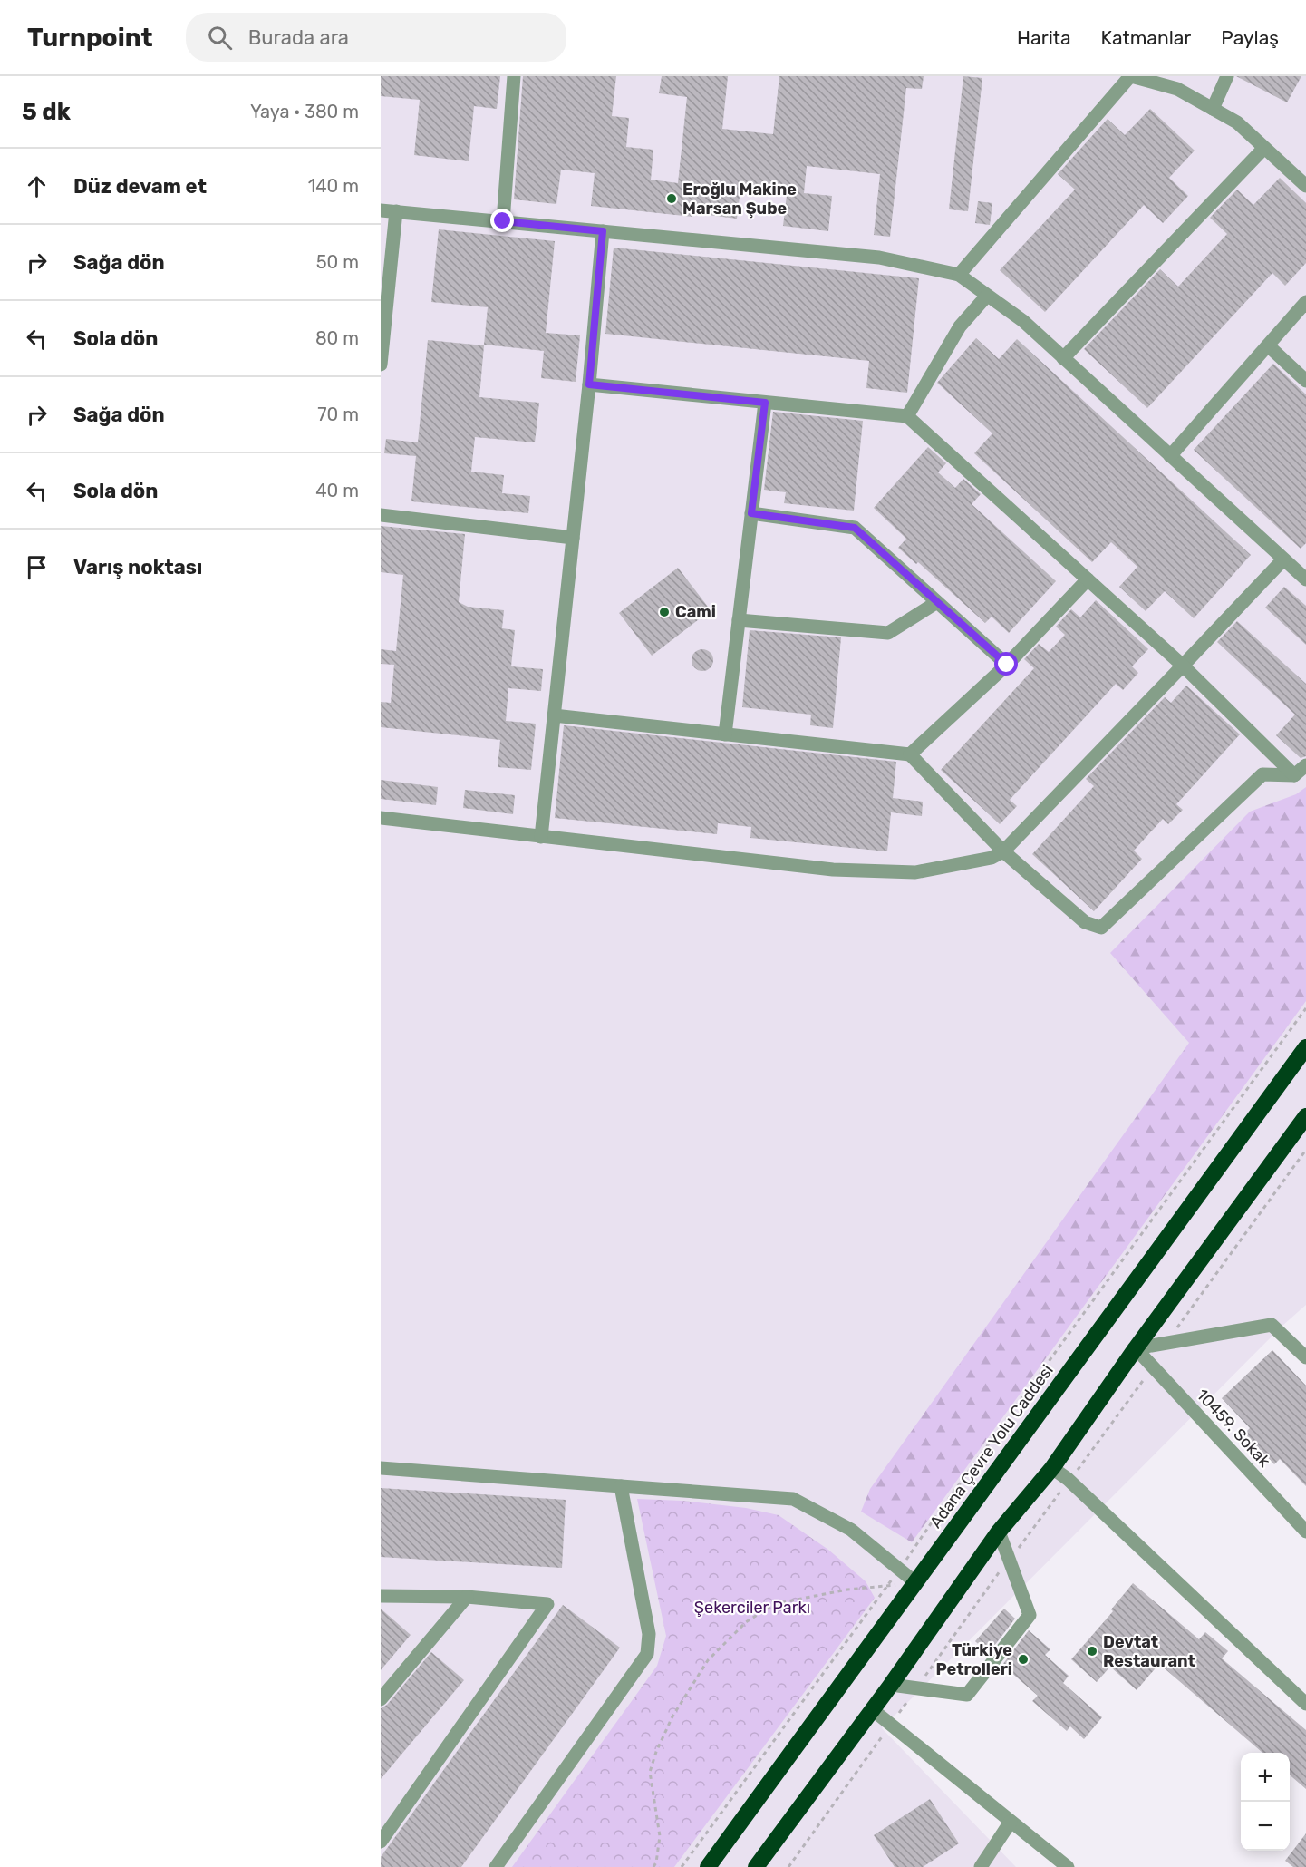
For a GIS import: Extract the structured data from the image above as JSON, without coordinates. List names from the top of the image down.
{
  "streets": {
    "highway": ["Adana Çevre Yolu Caddesi"],
    "street": ["10459. Sokak"]
  },
  "parks": ["Şekerciler Parkı"],
  "places": [
    "Eroğlu Makine Marsan Şube",
    "Cami",
    "Devtat Restaurant",
    "Türkiye Petrolleri"
  ],
  "page": {
    "header": "Turnpoint",
    "search": "Burada ara",
    "nav": ["Harita", "Katmanlar", "Paylaş"],
    "heading": ["5 dk", "Yaya · 380 m"],
    "list": [
      ["Düz devam et", "140 m"],
      ["Sağa dön", "50 m"],
      ["Sola dön", "80 m"],
      ["Sağa dön", "70 m"],
      ["Sola dön", "40 m"],
      "Varış noktası"
    ],
    "map_buttons": ["+", "−"]
  }
}
